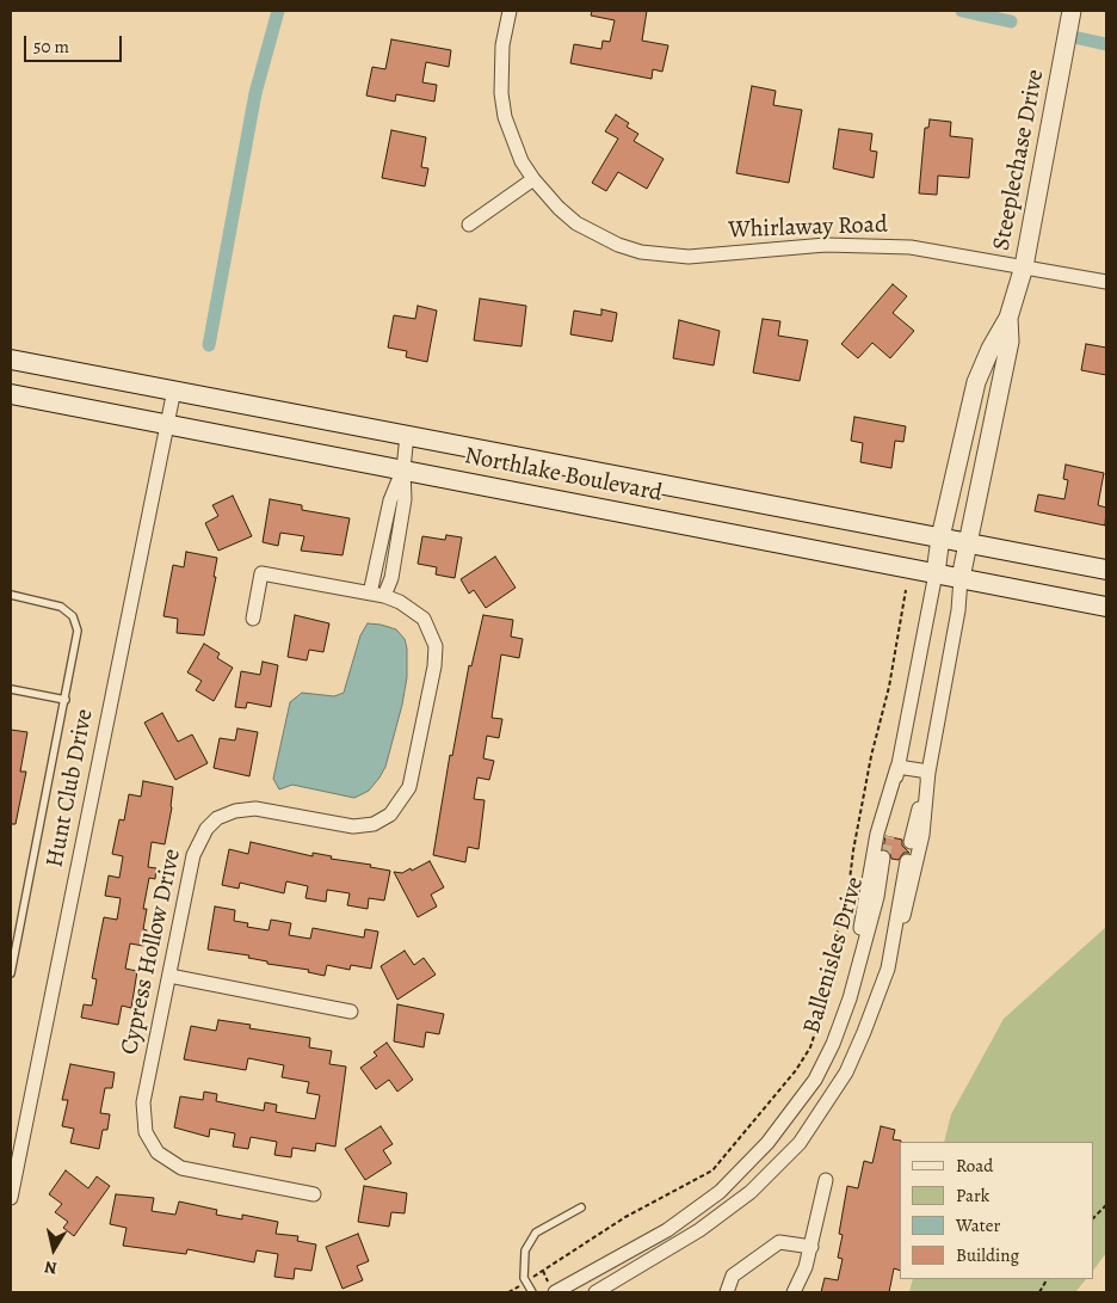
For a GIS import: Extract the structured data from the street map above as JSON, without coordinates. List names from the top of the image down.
{
  "streets": {
    "main road": ["Northlake Boulevard"],
    "street": [
      "Steeplechase Drive",
      "Whirlaway Road",
      "Hunt Club Drive",
      "Cypress Hollow Drive",
      "Ballenisles Drive"
    ]
  },
  "crossings": [
    ["Steeplechase Drive", "Whirlaway Road"],
    ["Steeplechase Drive", "Northlake Boulevard"],
    ["Northlake Boulevard", "Hunt Club Drive"]
  ],
  "legend": [
    "Road",
    "Park",
    "Water",
    "Building"
  ],
  "scale_bar": "50 m",
  "north": "bottom"
}
